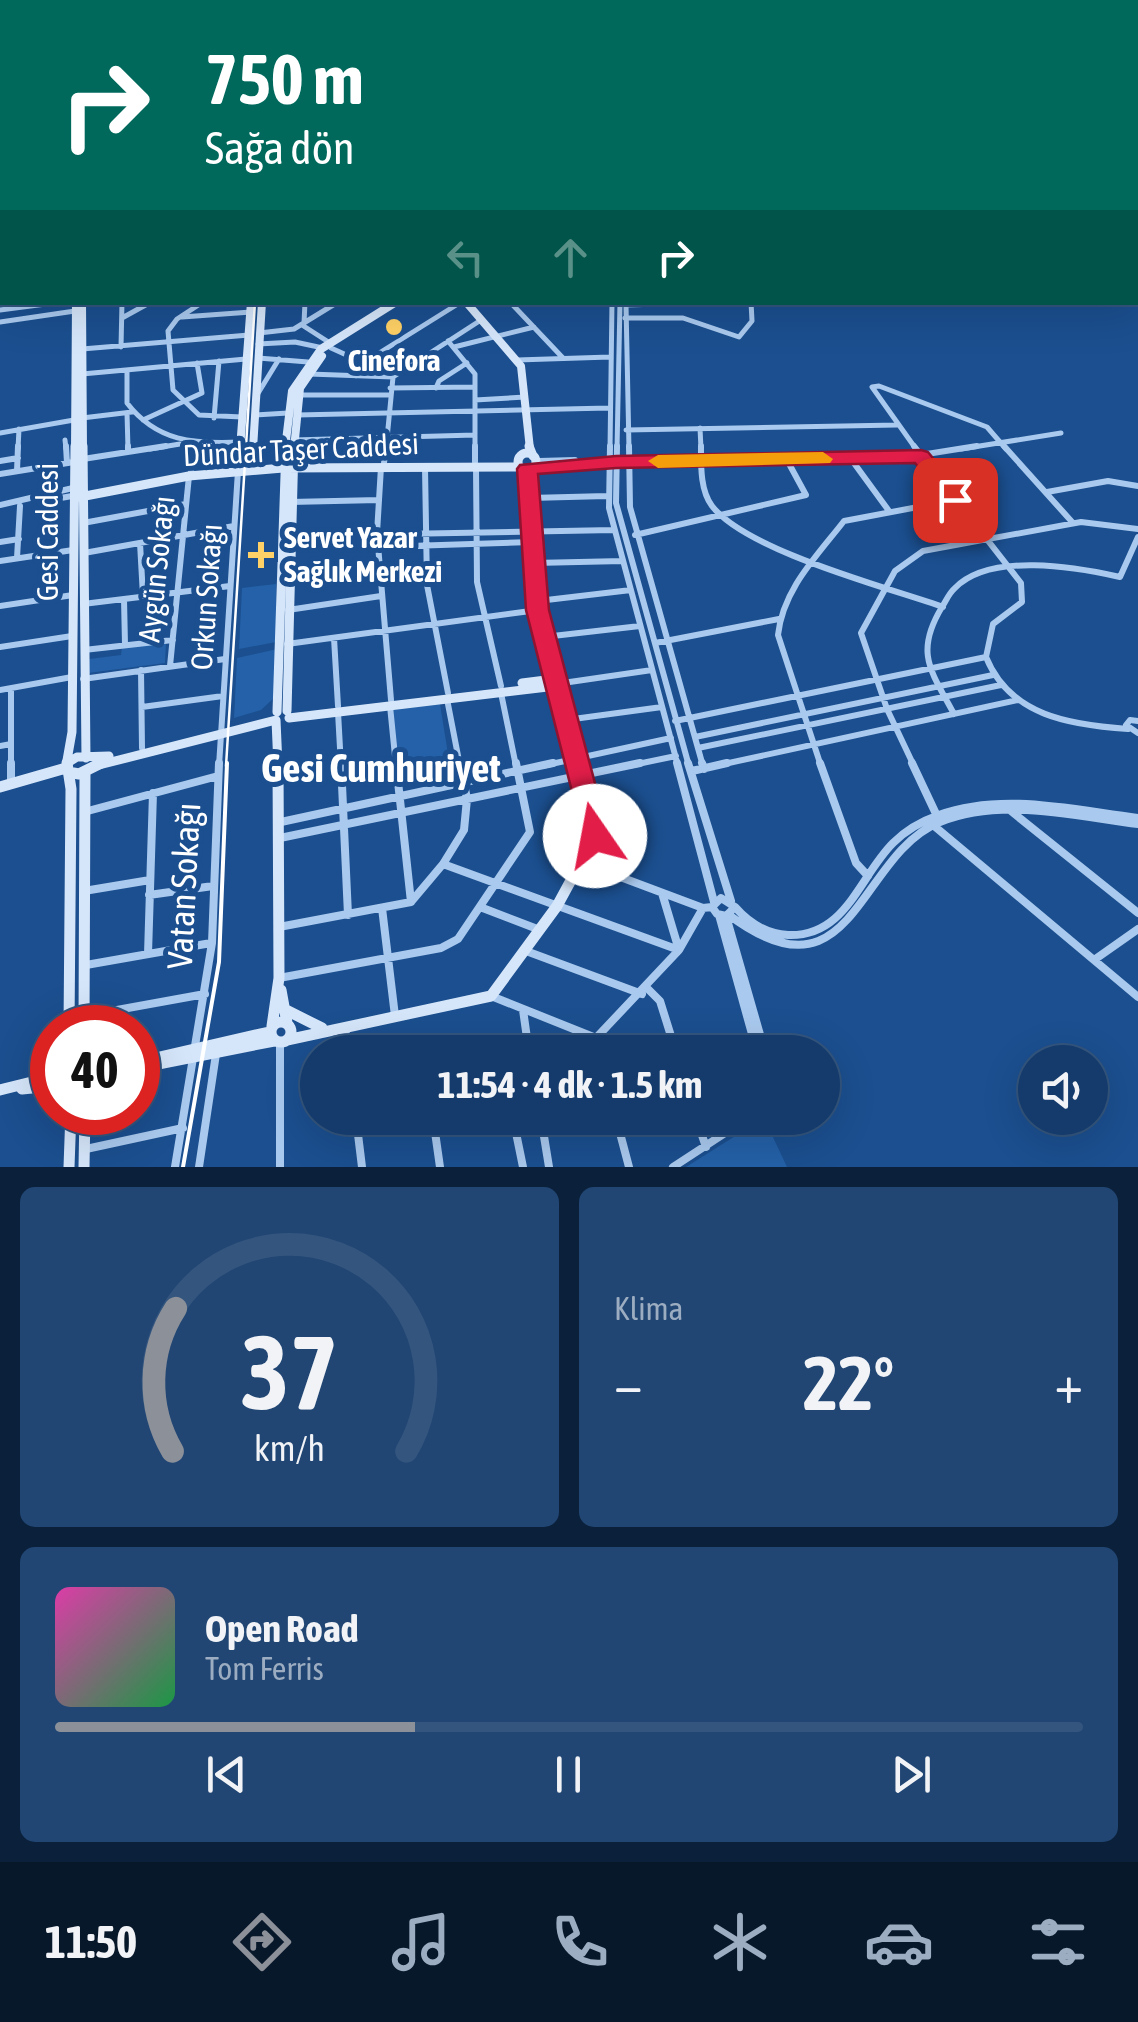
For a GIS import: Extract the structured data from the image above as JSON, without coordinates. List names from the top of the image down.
{
  "streets": {
    "street": [
      "Dündar Taşer Caddesi",
      "Gesi Caddesi",
      "Aygün Sokağı",
      "Orkun Sokağı",
      "Vatan Sokağı"
    ]
  },
  "crossings": [
    ["Dündar Taşer Caddesi", "Gesi Caddesi"],
    ["Dündar Taşer Caddesi", "Aygün Sokağı"],
    ["Dündar Taşer Caddesi", "Orkun Sokağı"],
    ["Orkun Sokağı", "Vatan Sokağı"]
  ],
  "districts": ["Gesi Cumhuriyet"],
  "places": {
    "other": ["Cinefora"],
    "health": ["Servet Yazar Sağlık Merkezi"]
  },
  "page": {
    "turn": ["750 m", "Sağa dön"],
    "limit": "40",
    "trip": "11:54 · 4 dk · 1.5 km",
    "tile": "Klima",
    "heat": ["−", "22°", "+"],
    "song": ["Open Road", "Tom Ferris"],
    "tabs": "11:50",
    "gauge": ["37", "km/h"]
  }
}
